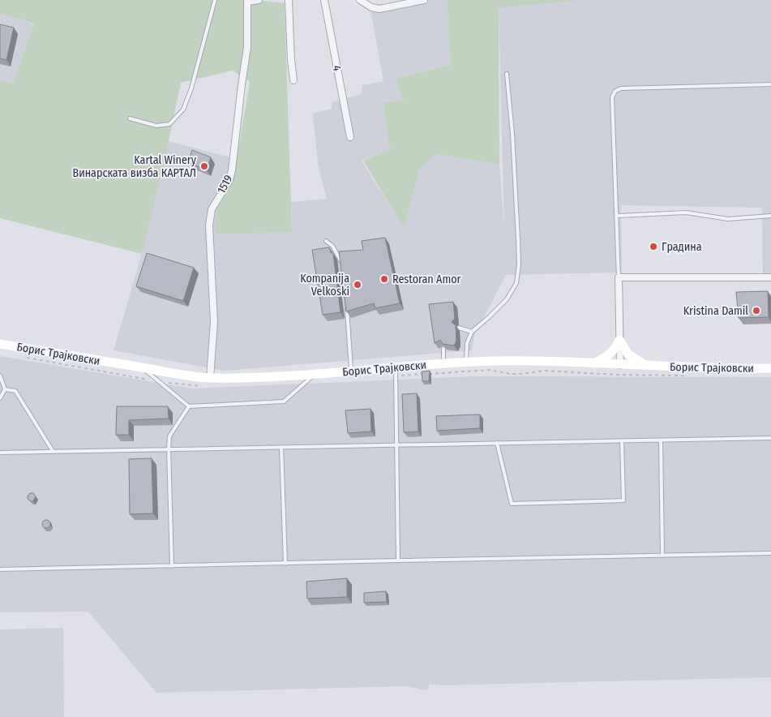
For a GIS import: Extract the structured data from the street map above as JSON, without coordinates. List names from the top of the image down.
{
  "streets": {
    "main road": ["Борис Трајковски"],
    "street": ["4", "1519"]
  },
  "crossings": [
    ["1519", "Борис Трајковски"]
  ],
  "places": [
    "Kartal Winery Винарската визба КАРТАЛ",
    "Градина",
    "Restoran Amor",
    "Kompanija Velkoski",
    "Kristina Damil"
  ]
}
